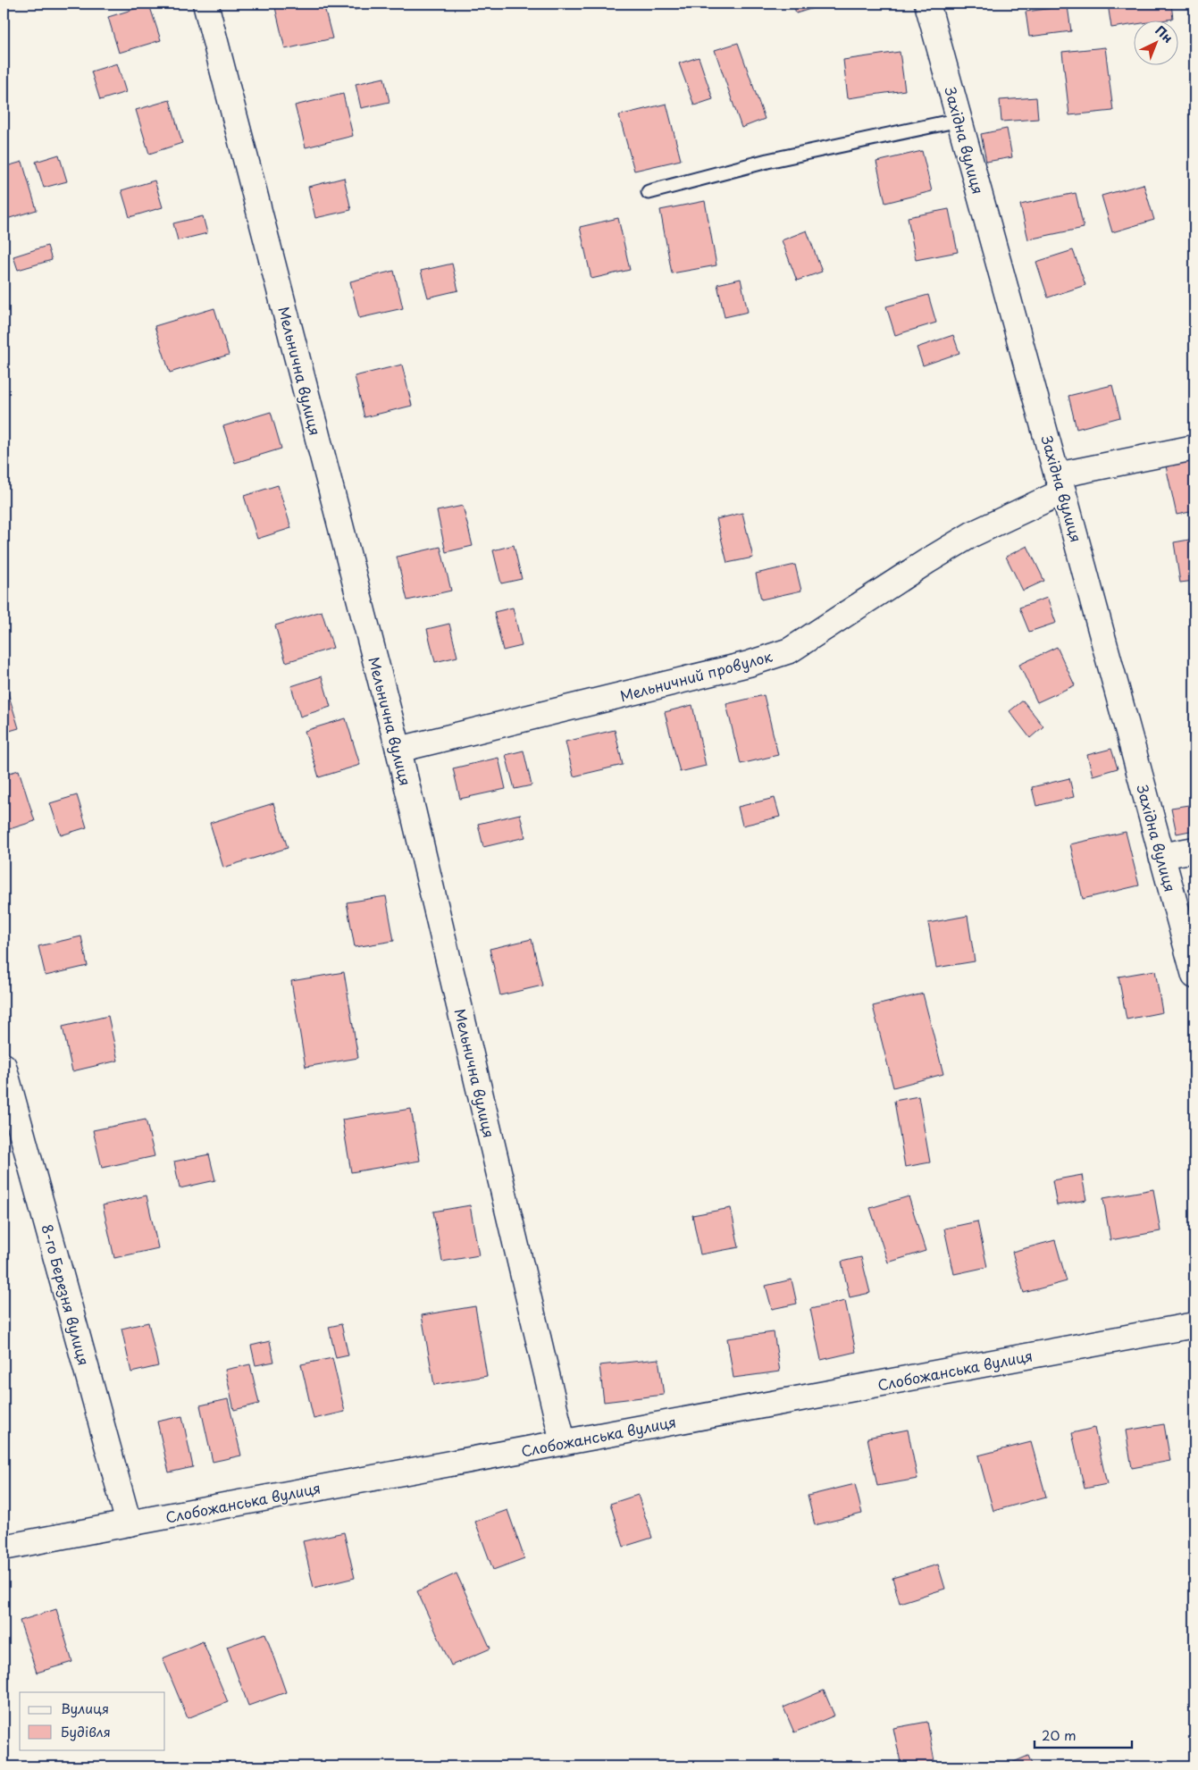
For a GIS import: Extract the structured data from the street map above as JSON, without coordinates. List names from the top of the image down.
{
  "streets": {
    "street": [
      "Західна вулиця",
      "Мельнична вулиця",
      "Мельничний провулок",
      "8-го Березня вулиця",
      "Слобожанська вулиця"
    ]
  },
  "crossings": [
    ["Західна вулиця", "Мельничний провулок"],
    ["Мельнична вулиця", "Мельничний провулок"],
    ["Мельнична вулиця", "Слобожанська вулиця"],
    ["8-го Березня вулиця", "Слобожанська вулиця"]
  ],
  "legend": ["Вулиця", "Будівля"],
  "scale_bar": "20 m",
  "north": "top right"
}
